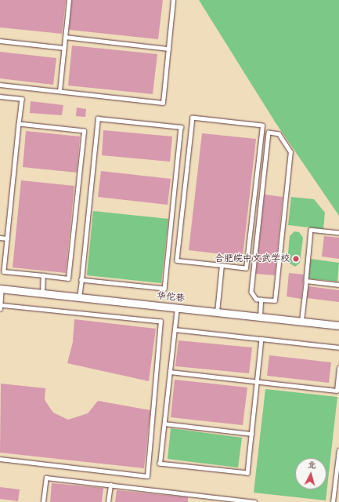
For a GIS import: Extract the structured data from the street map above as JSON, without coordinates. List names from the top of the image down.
{
  "streets": {
    "street": ["华佗巷"]
  },
  "places": ["合肥皖中文武学校"],
  "north": "top"
}
